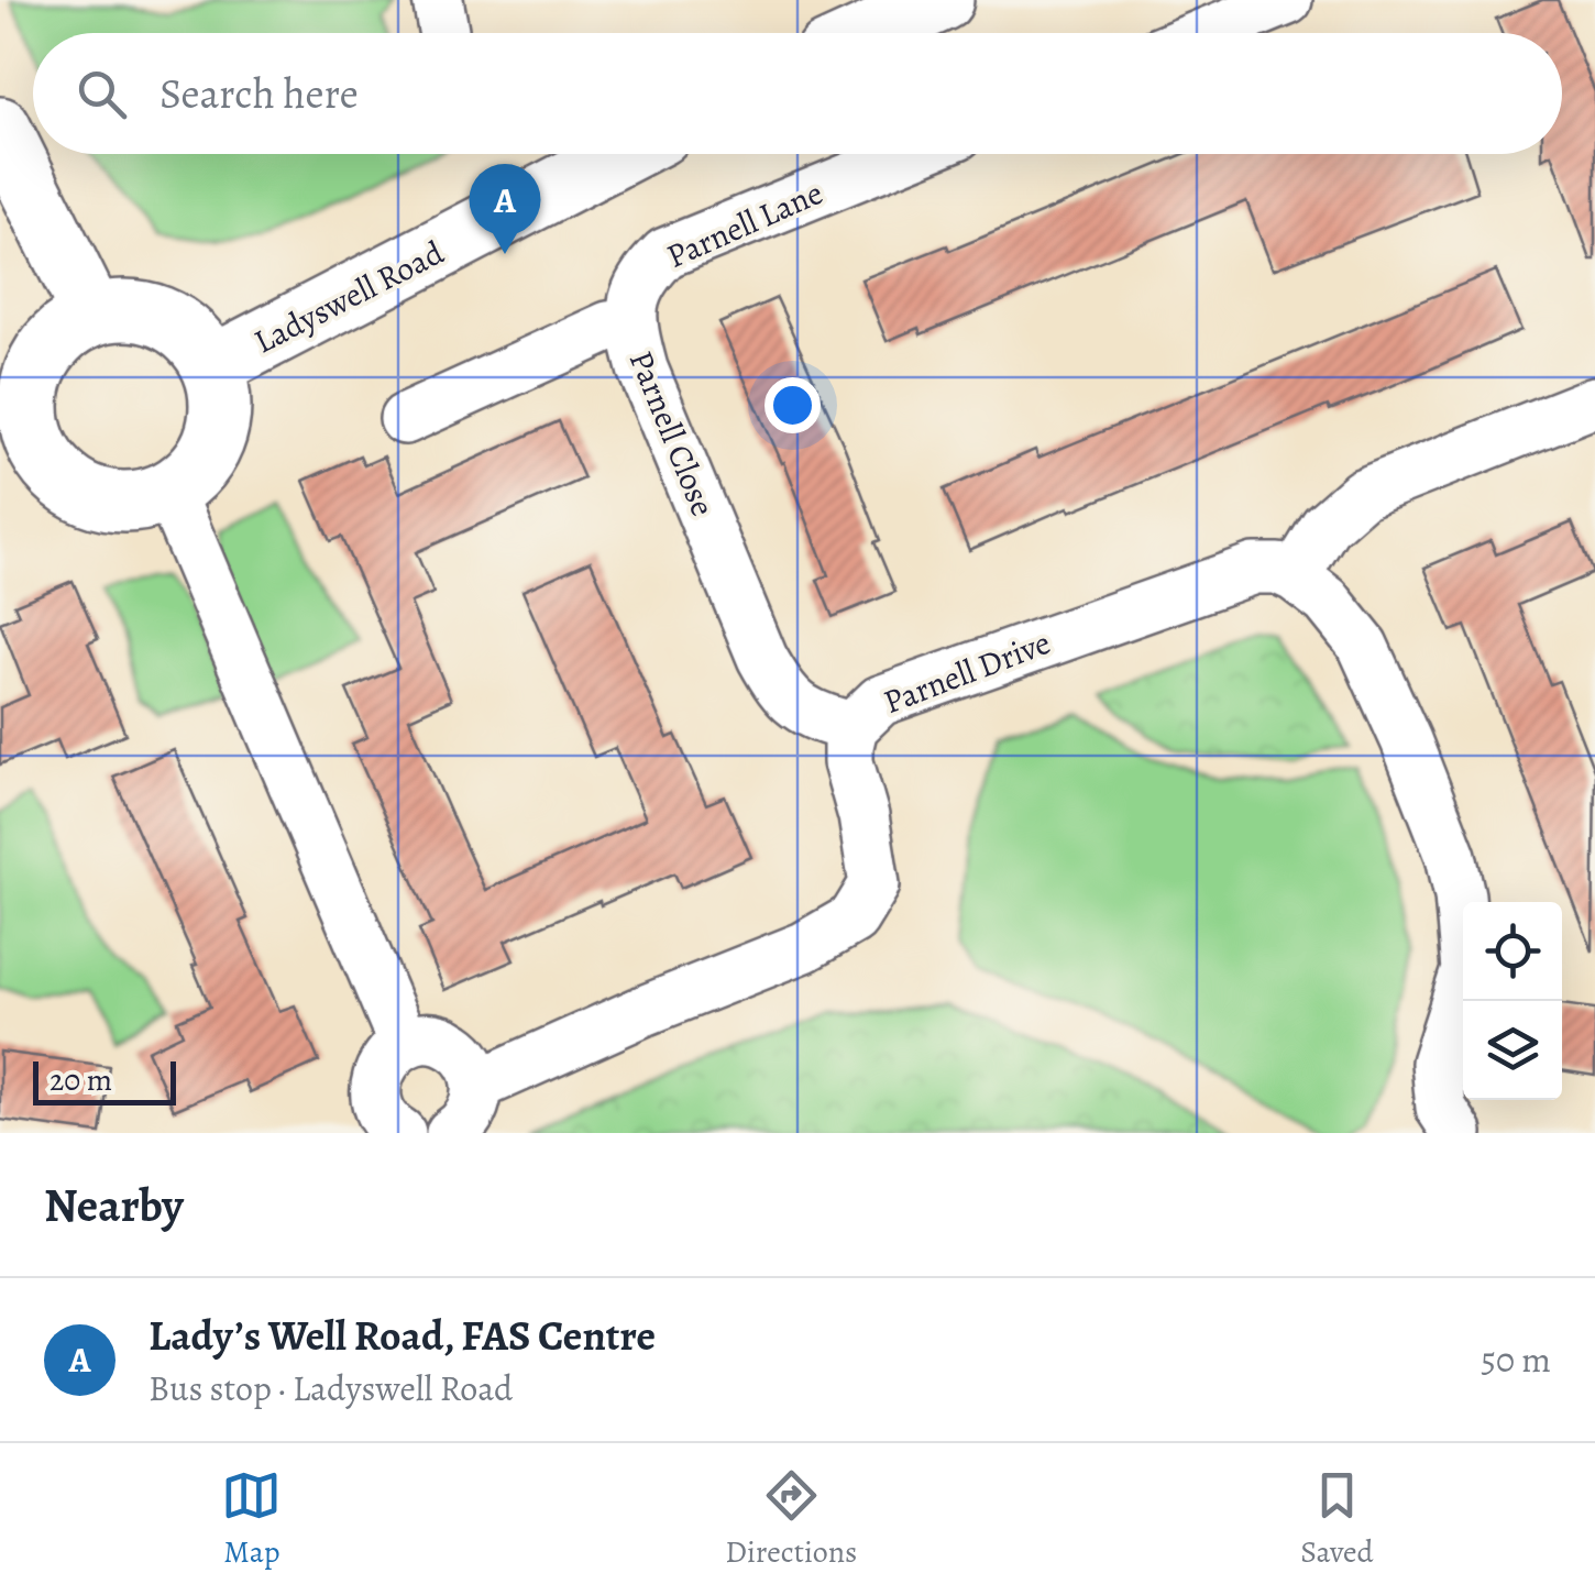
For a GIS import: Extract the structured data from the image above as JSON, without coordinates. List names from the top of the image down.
{
  "streets": {
    "street": [
      "Parnell Lane",
      "Ladyswell Road",
      "Parnell Close",
      "Parnell Drive"
    ]
  },
  "crossings": [
    ["Parnell Lane", "Parnell Close"],
    ["Parnell Close", "Parnell Drive"]
  ],
  "scale_bar": "20 m",
  "page": {
    "search": "Search here",
    "pins": "A",
    "scale": "20 m",
    "heading": "Nearby",
    "list": [
      {
        "mark": "A",
        "name": "Lady’s Well Road, FAS Centre",
        "note": "Bus stop · Ladyswell Road",
        "value": "50 m"
      }
    ],
    "nav": ["Map", "Directions", "Saved"]
  }
}
